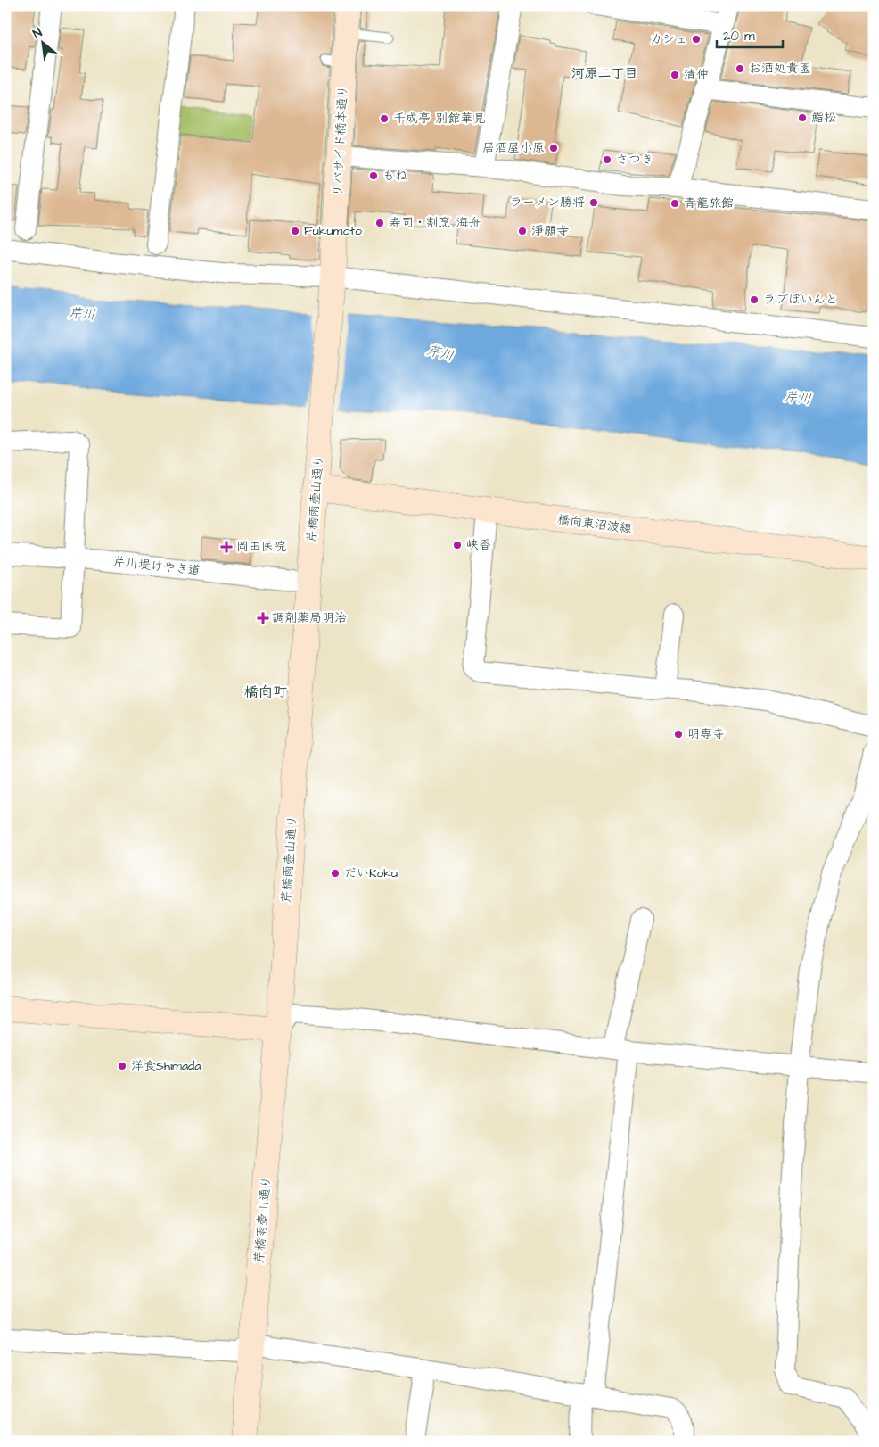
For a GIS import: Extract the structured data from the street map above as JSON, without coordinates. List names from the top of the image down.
{
  "streets": {
    "main road": ["リバサイド橋本通り", "芹橋雨壺山通り", "橋向東沼波線"],
    "street": ["芹川堤けやき道"]
  },
  "crossings": [
    ["リバサイド橋本通り", "芹橋雨壺山通り"],
    ["芹橋雨壺山通り", "橋向東沼波線"],
    ["芹橋雨壺山通り", "芹川堤けやき道"]
  ],
  "districts": ["河原二丁目", "橋向町"],
  "water": ["芹川"],
  "places": {
    "other": [
      "カシェ",
      "お酒処貴園",
      "清仲",
      "鮨松",
      "千成亭 別館華見",
      "居酒屋小原",
      "さつき",
      "もね",
      "ラーメン勝将",
      "青龍旅館",
      "寿司・割烹 海舟",
      "Fukumoto",
      "淨願寺",
      "ラブぽいんと",
      "峡香",
      "明専寺",
      "だいKoku",
      "洋食Shimada"
    ],
    "health": ["岡田医院", "調剤薬局明治"]
  },
  "scale_bar": "20 m",
  "north": "top left"
}
